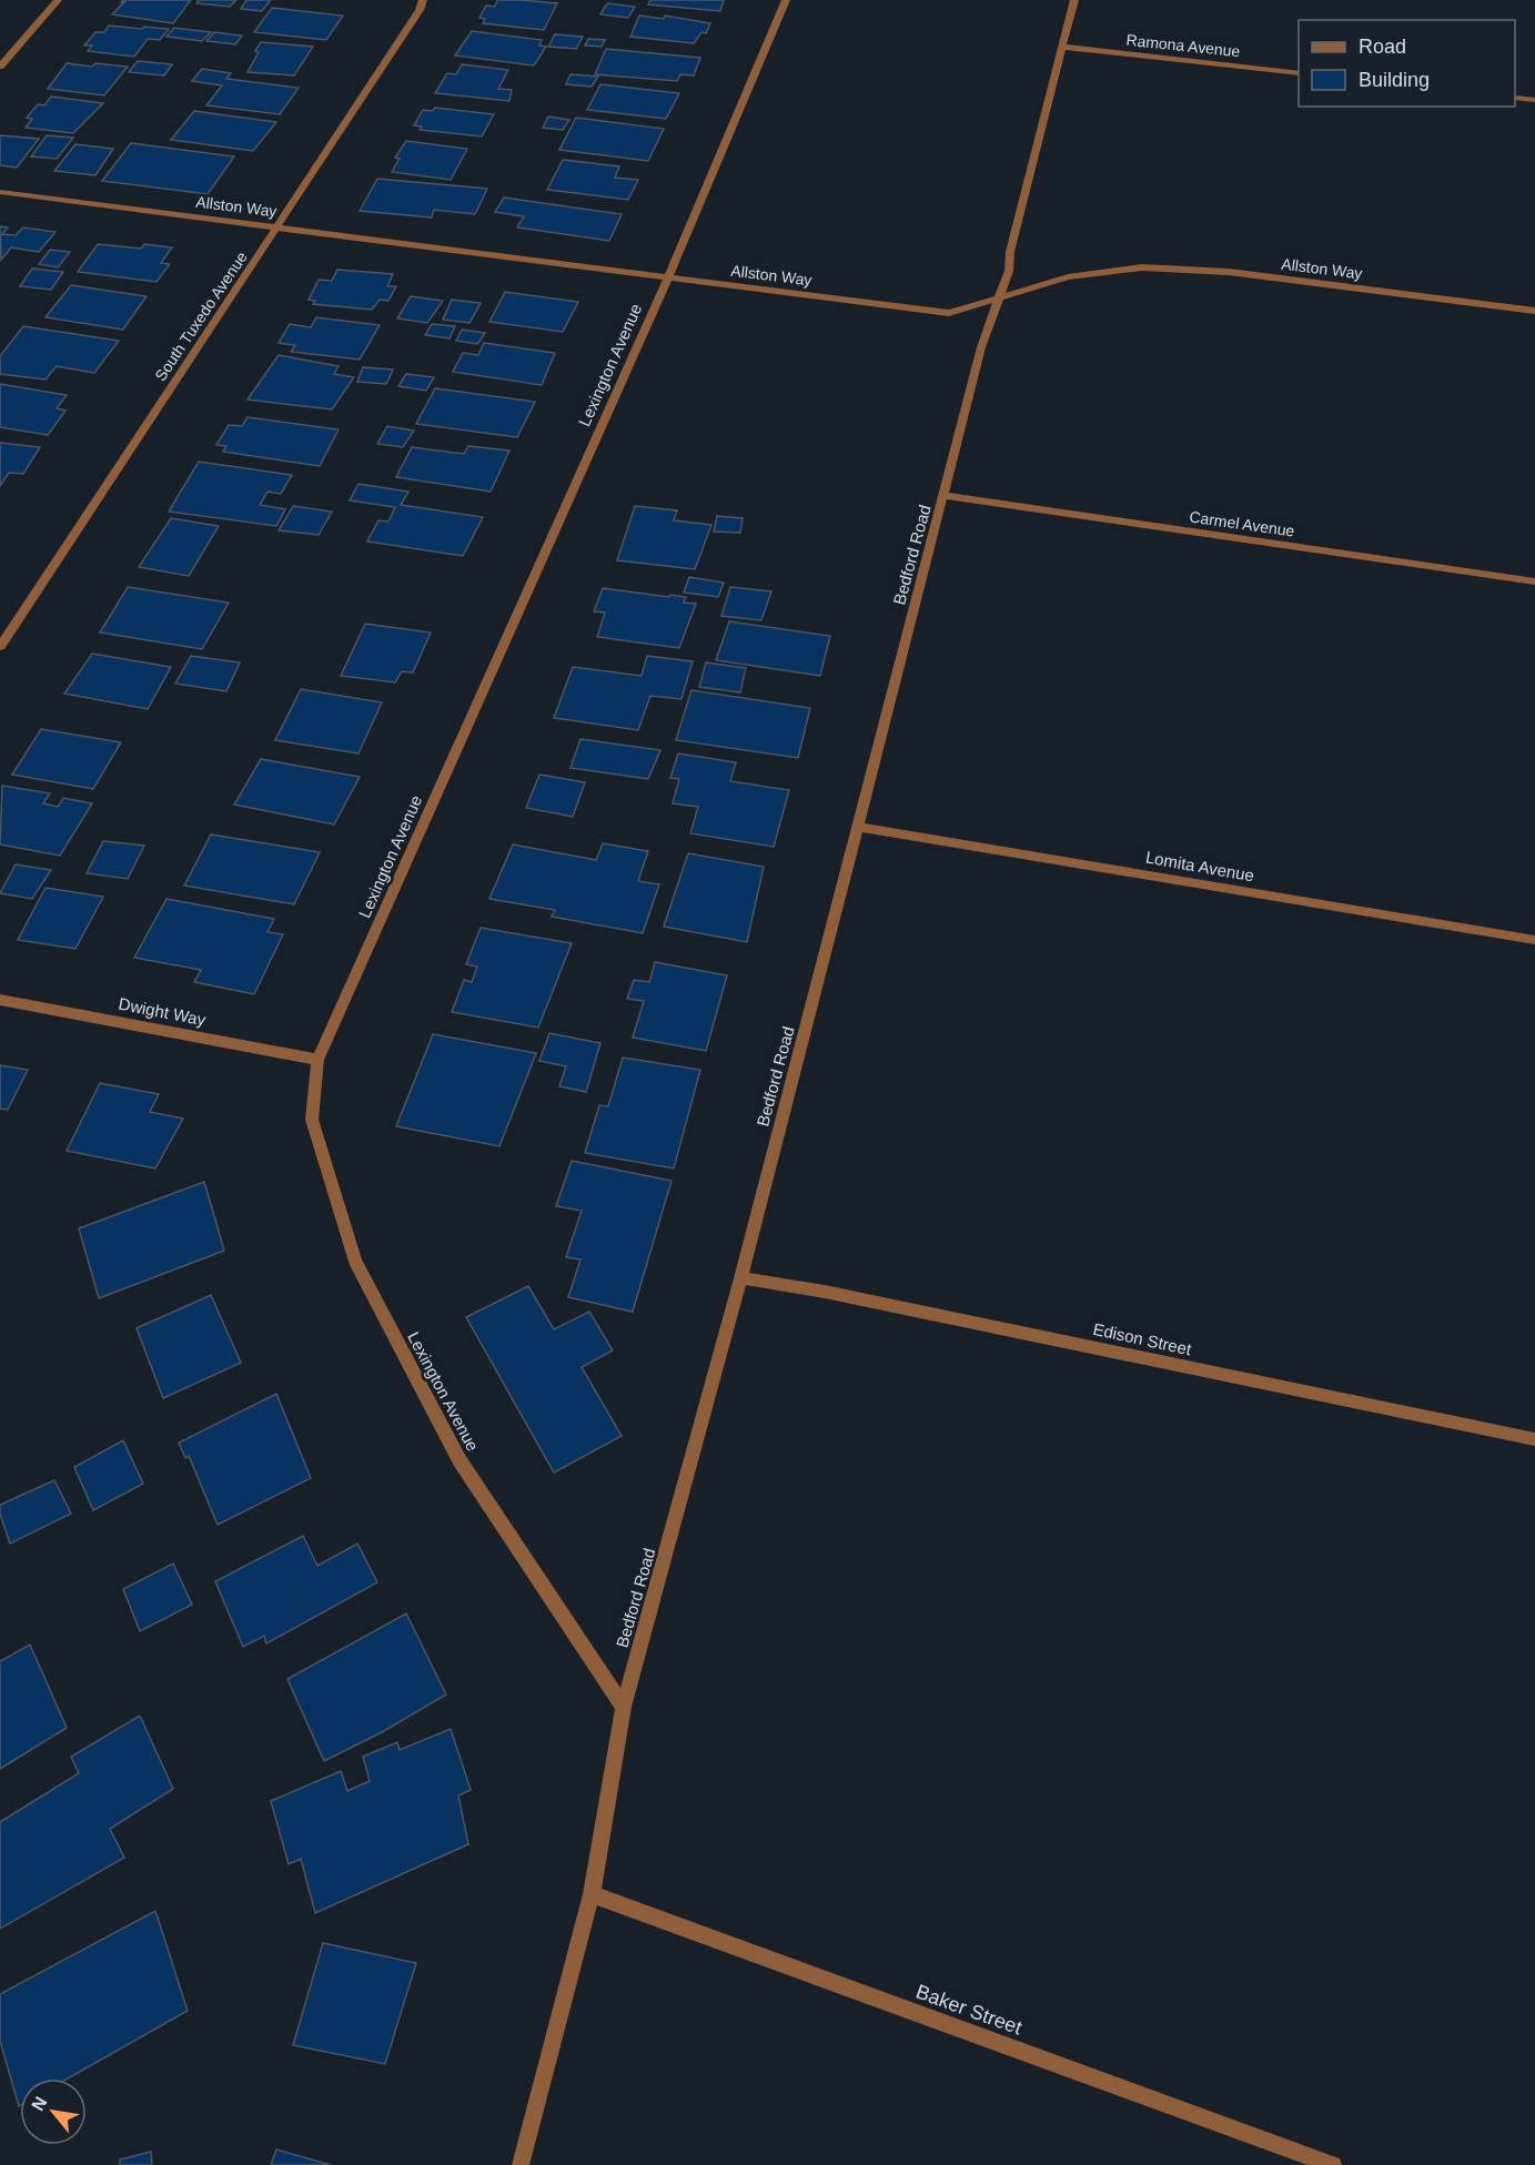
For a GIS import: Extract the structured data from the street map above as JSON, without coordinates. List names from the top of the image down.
{
  "streets": {
    "street": [
      "Ramona Avenue",
      "Allston Way",
      "South Tuxedo Avenue",
      "Lexington Avenue",
      "Carmel Avenue",
      "Bedford Road",
      "Lomita Avenue",
      "Dwight Way",
      "Edison Street",
      "Baker Street"
    ]
  },
  "crossings": [
    ["Ramona Avenue", "Bedford Road"],
    ["Allston Way", "South Tuxedo Avenue"],
    ["Allston Way", "Lexington Avenue"],
    ["Allston Way", "Bedford Road"],
    ["Lexington Avenue", "Bedford Road"],
    ["Lexington Avenue", "Dwight Way"],
    ["Carmel Avenue", "Bedford Road"],
    ["Bedford Road", "Lomita Avenue"],
    ["Bedford Road", "Edison Street"],
    ["Bedford Road", "Baker Street"]
  ],
  "legend": ["Road", "Building"],
  "north": "top left"
}
